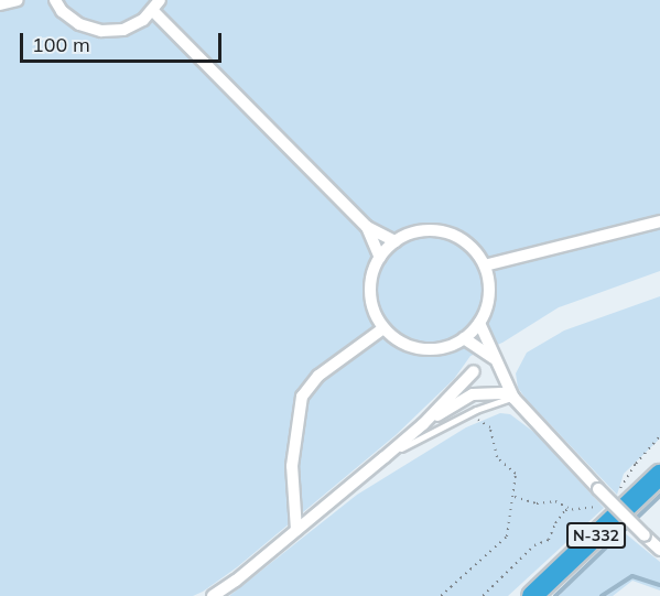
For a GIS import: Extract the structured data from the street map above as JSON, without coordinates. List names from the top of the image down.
{
  "streets": {
    "highway": ["N-332"]
  },
  "scale_bar": "100 m"
}
